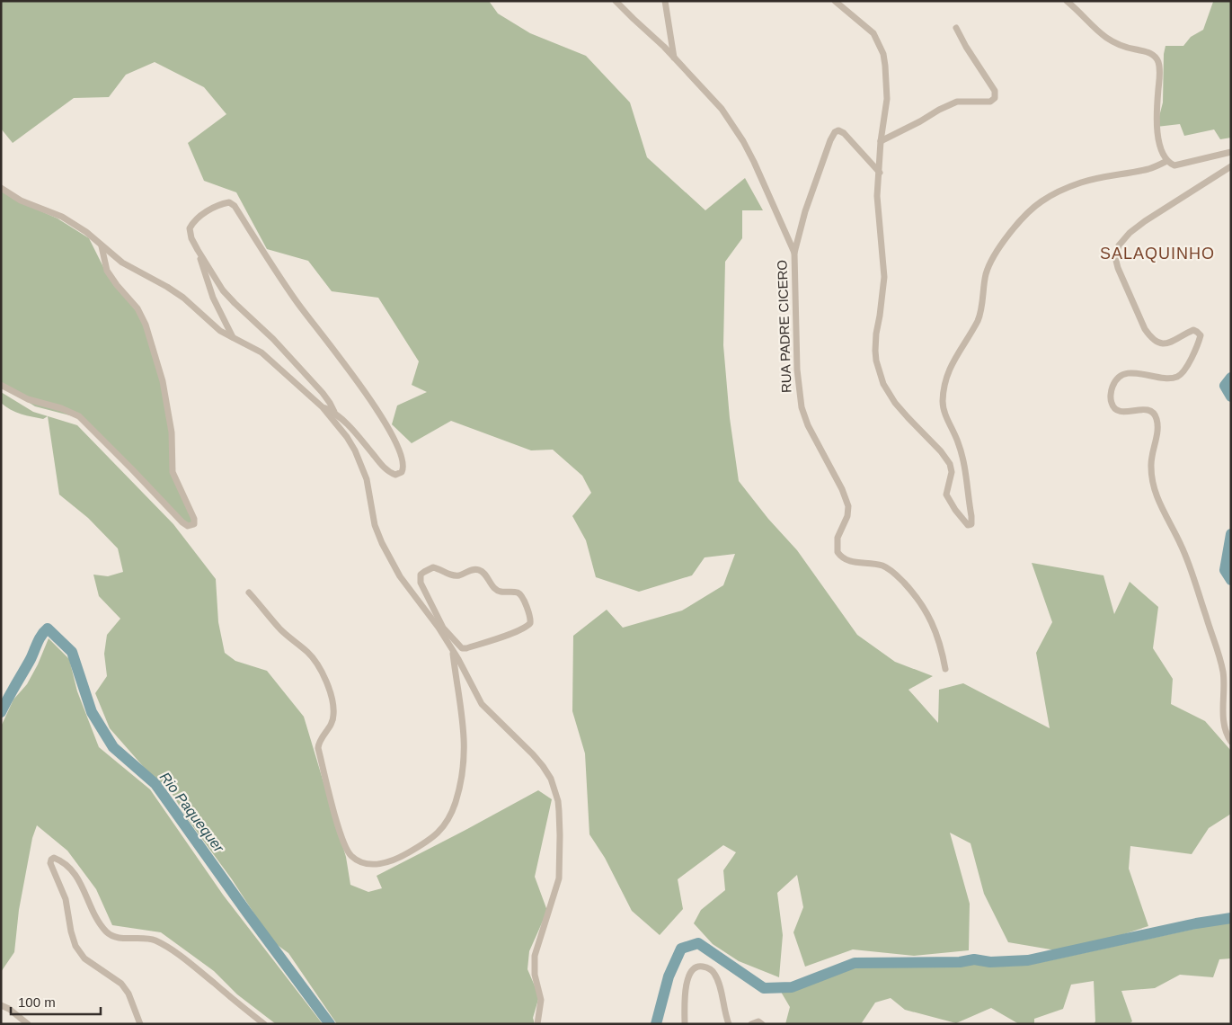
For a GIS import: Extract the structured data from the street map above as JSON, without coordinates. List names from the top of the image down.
{
  "streets": {
    "street": ["RUA PADRE CICERO"]
  },
  "districts": ["SALAQUINHO"],
  "water": ["Rio Paquequer"],
  "scale_bar": "100 m"
}
